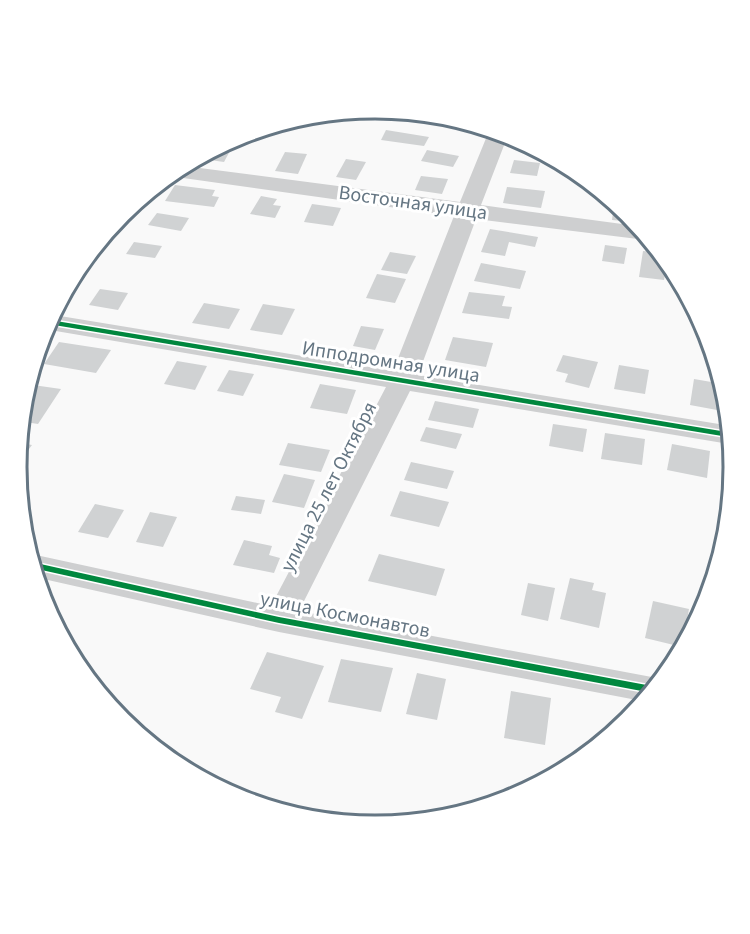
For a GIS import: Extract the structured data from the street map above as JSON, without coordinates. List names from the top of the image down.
{
  "streets": {
    "street": [
      "Восточная улица",
      "Ипподромная улица",
      "улица 25 лет Октября",
      "улица Космонавтов"
    ]
  },
  "crossings": [
    ["Восточная улица", "улица 25 лет Октября"],
    ["Ипподромная улица", "улица 25 лет Октября"],
    ["улица 25 лет Октября", "улица Космонавтов"]
  ]
}
